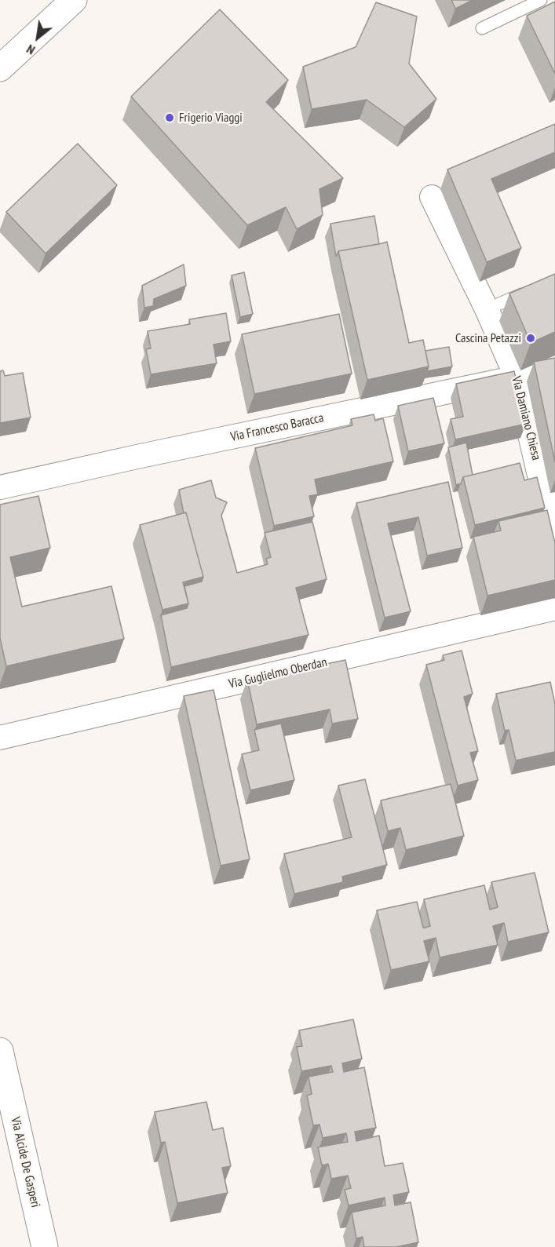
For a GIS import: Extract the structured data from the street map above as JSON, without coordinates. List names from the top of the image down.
{
  "streets": {
    "street": [
      "Via Damiano Chiesa",
      "Via Francesco Baracca",
      "Via Guglielmo Oberdan",
      "Via Alcide De Gasperi"
    ]
  },
  "crossings": [
    ["Via Damiano Chiesa", "Via Francesco Baracca"]
  ],
  "places": ["Frigerio Viaggi", "Cascina Petazzi"],
  "north": "bottom left"
}
